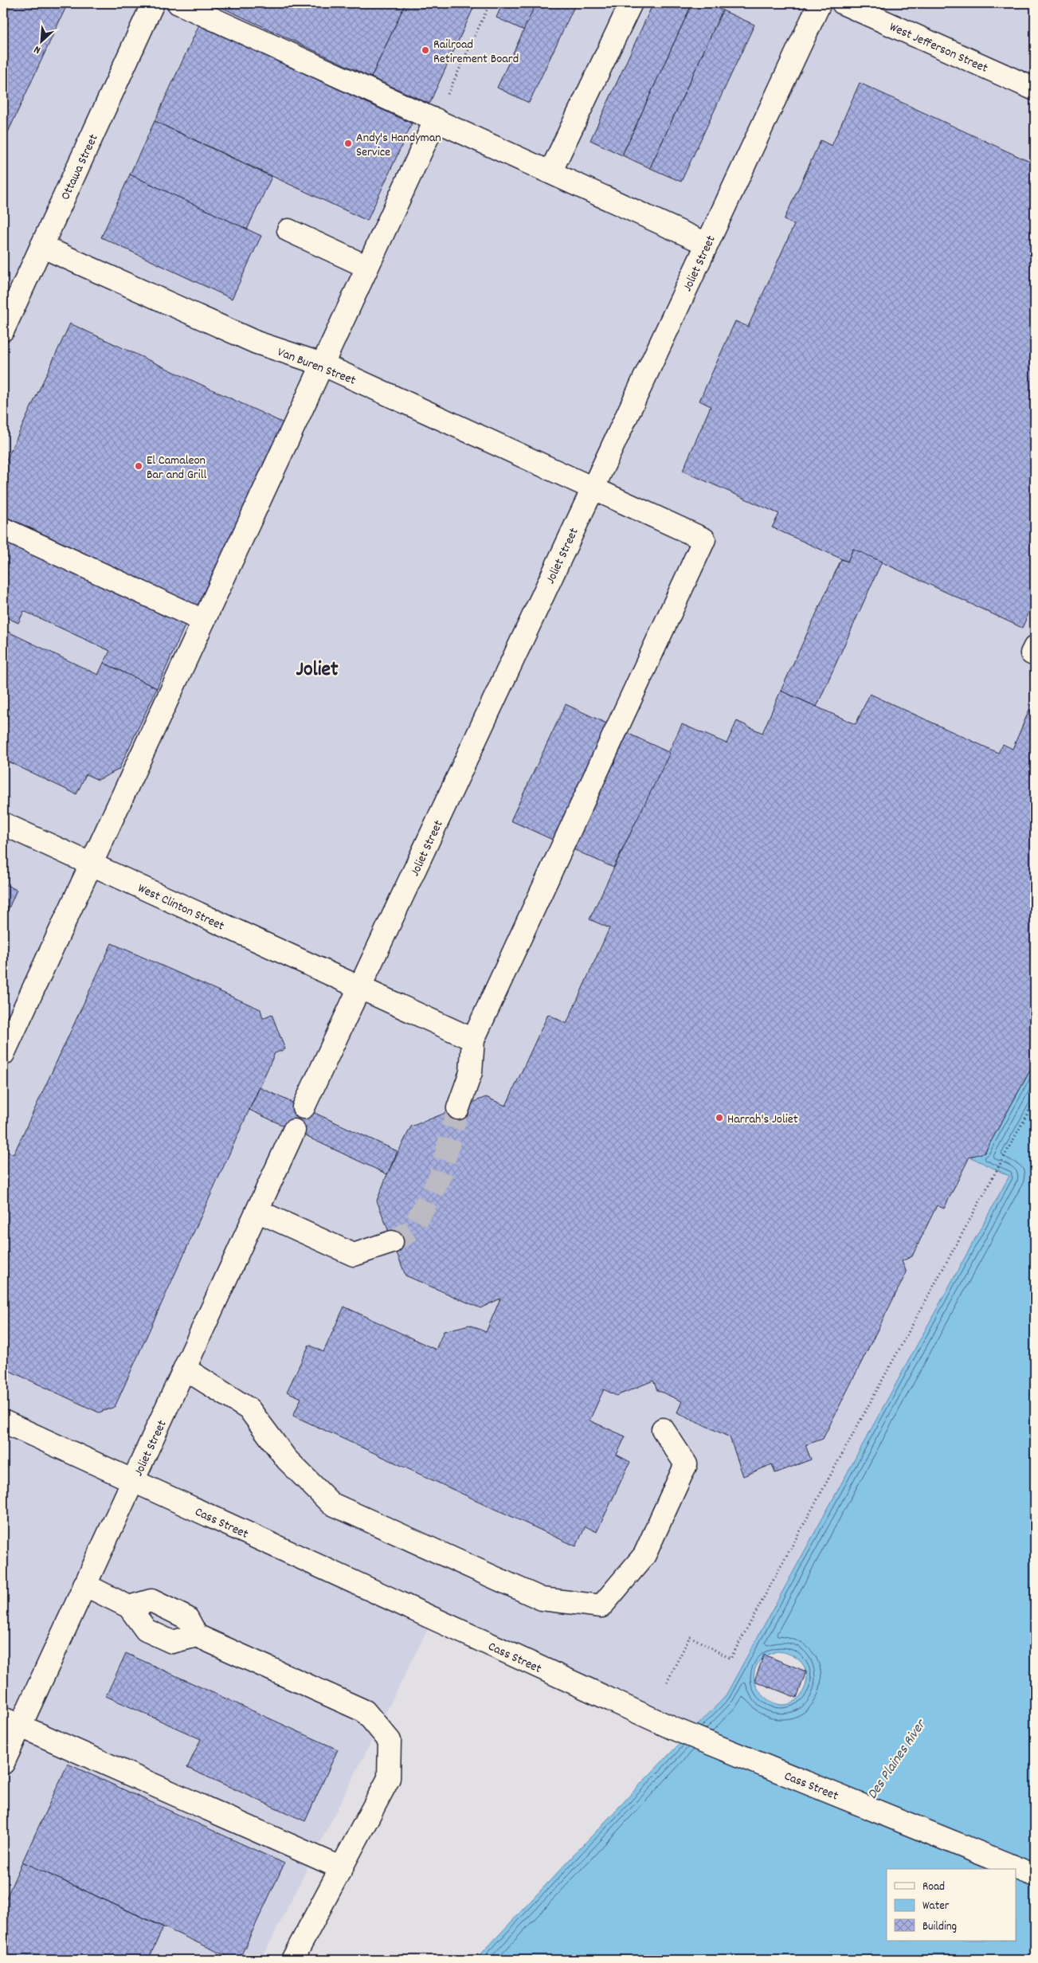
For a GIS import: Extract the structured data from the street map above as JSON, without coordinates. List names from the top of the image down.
{
  "streets": {
    "street": [
      "West Jefferson Street",
      "Ottawa Street",
      "Joliet Street",
      "Van Buren Street",
      "West Clinton Street",
      "Cass Street"
    ]
  },
  "crossings": [
    ["Ottawa Street", "Van Buren Street"],
    ["Joliet Street", "Van Buren Street"],
    ["Joliet Street", "West Clinton Street"],
    ["Joliet Street", "Cass Street"],
    ["Van Buren Street", "West Clinton Street"]
  ],
  "districts": ["Joliet"],
  "water": ["Des Plaines River"],
  "places": [
    "Railroad Retirement Board",
    "Andy's Handyman Service",
    "El Camaleon Bar and Grill",
    "Harrah's Joliet"
  ],
  "legend": ["Road", "Water", "Building"],
  "north": "bottom left"
}
